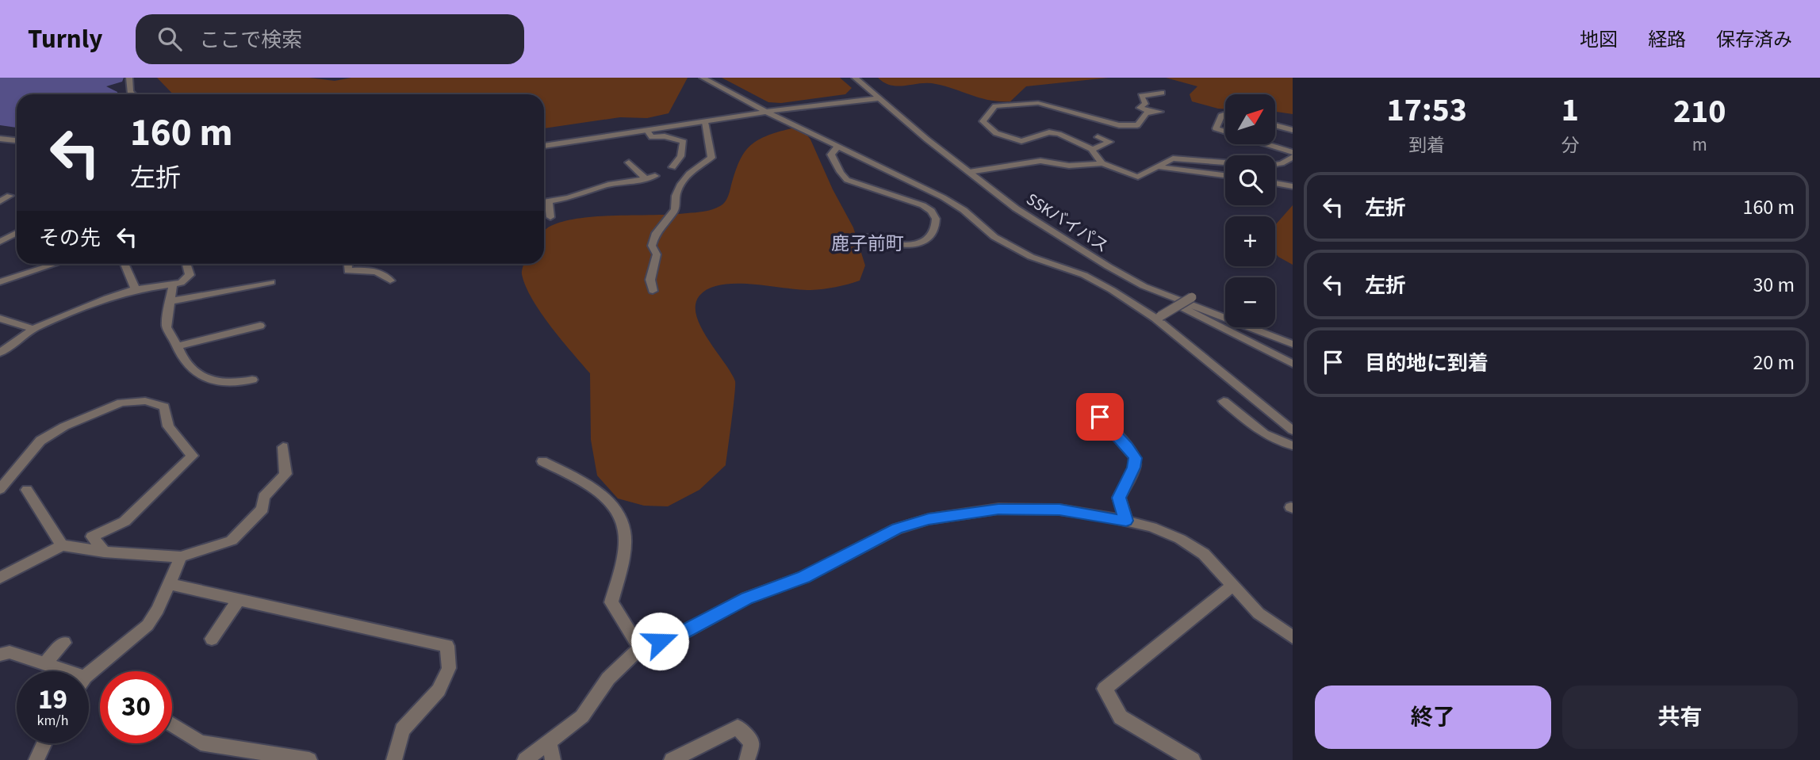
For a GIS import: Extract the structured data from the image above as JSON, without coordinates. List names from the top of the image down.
{
  "streets": {
    "street": ["SSKバイパス"]
  },
  "districts": ["鹿子前町"],
  "north": "top right",
  "page": {
    "header": "Turnly",
    "search": "ここで検索",
    "nav": ["地図", "経路", "保存済み"],
    "eta": [
      "17:53",
      "到着",
      "1",
      "分",
      "210",
      "m"
    ],
    "map_buttons": ["+", "−"],
    "turn": ["160 m", "左折"],
    "list": [
      {
        "name": "左折",
        "value": "160 m"
      },
      {
        "name": "左折",
        "value": "30 m"
      },
      {
        "name": "目的地に到着",
        "value": "20 m"
      }
    ],
    "then": "その先",
    "speed": "19 km/h",
    "limit": "30",
    "buttons": ["終了", "共有"]
  }
}
